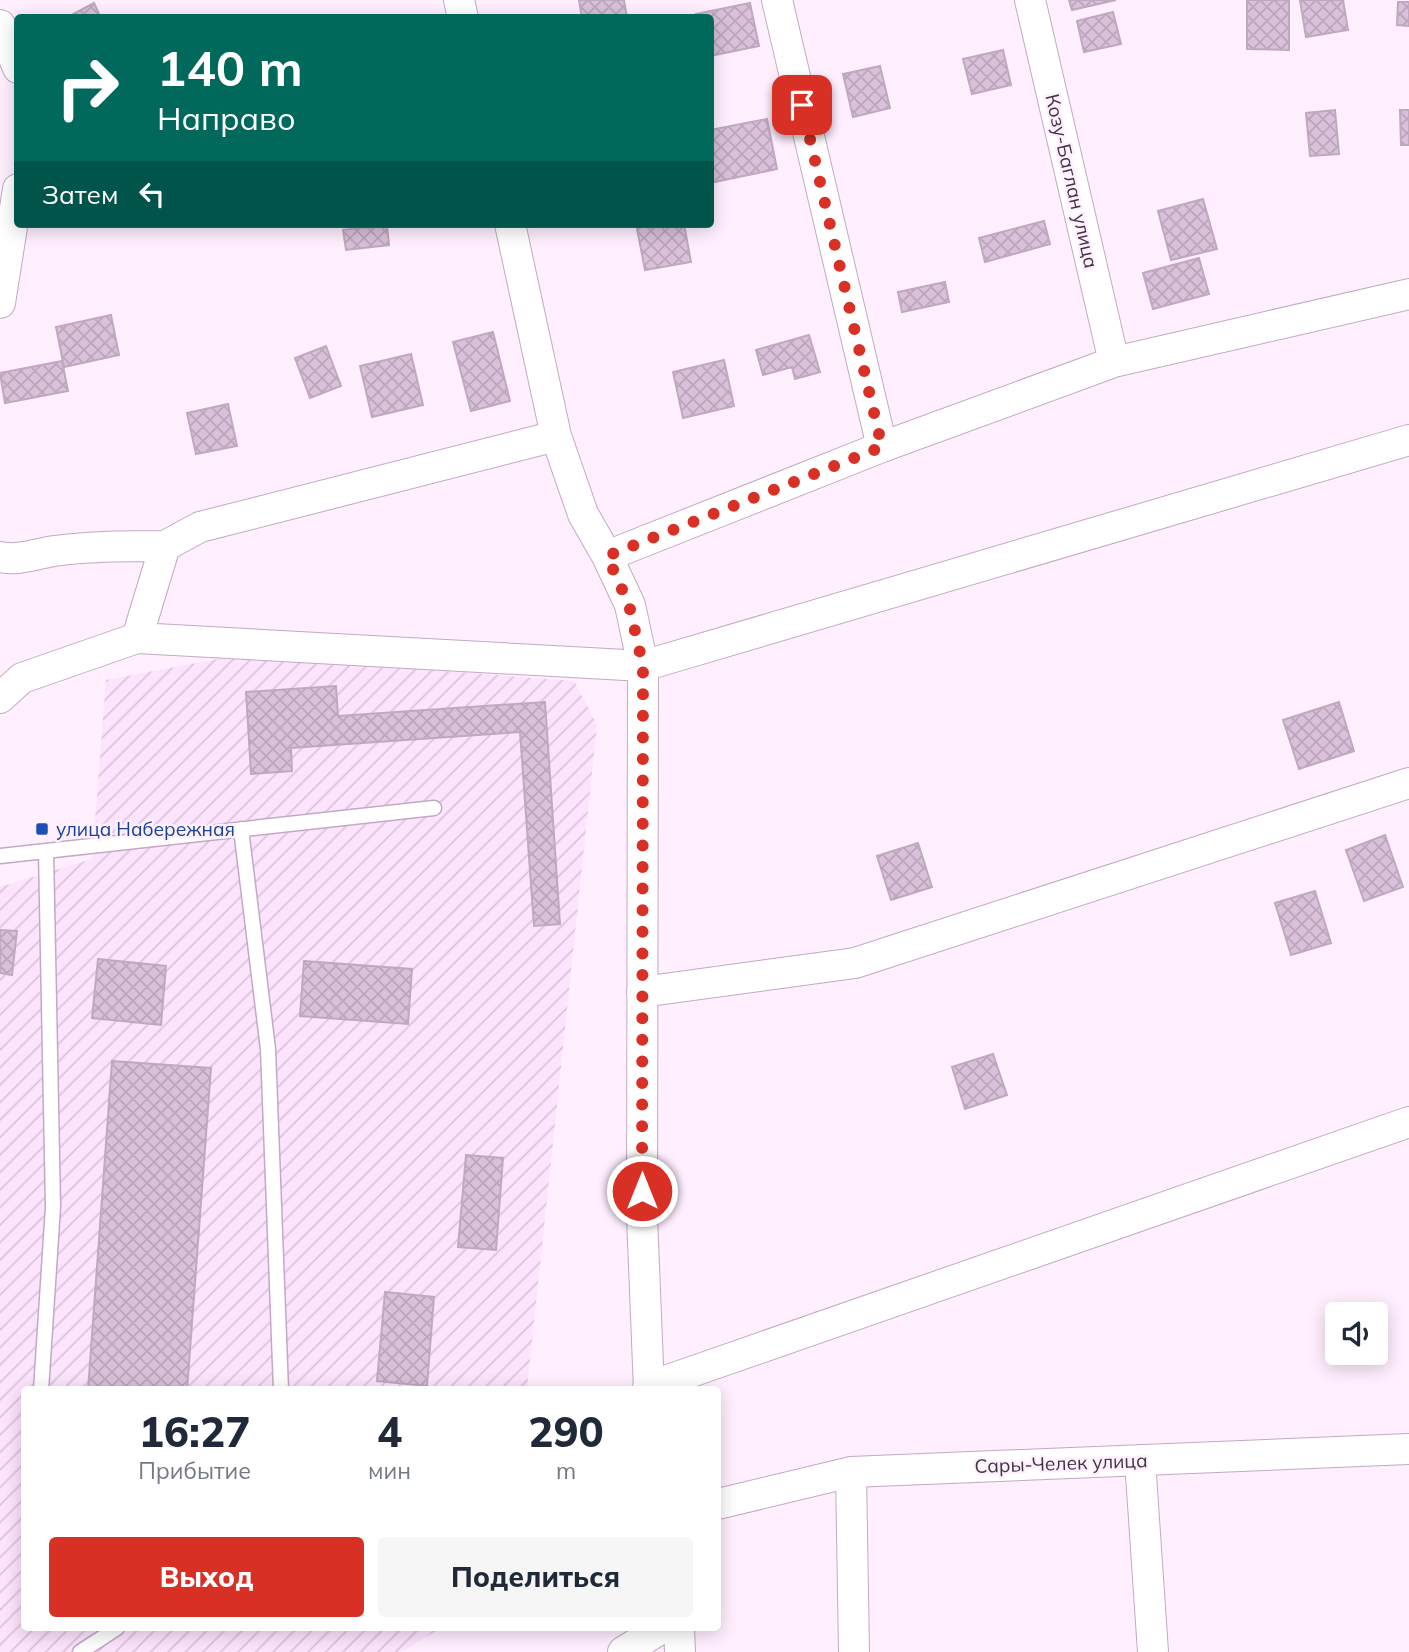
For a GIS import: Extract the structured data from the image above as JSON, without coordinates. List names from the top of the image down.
{
  "streets": {
    "street": ["Козу-Баглан улица", "Сары-Челек улица"]
  },
  "places": {
    "transit": ["улица Набережная"]
  },
  "page": {
    "turn": ["140 m", "Направо"],
    "then": "Затем",
    "eta": [
      "16:27",
      "Прибытие",
      "4",
      "мин",
      "290",
      "m"
    ],
    "buttons": ["Выход", "Поделиться"]
  }
}
